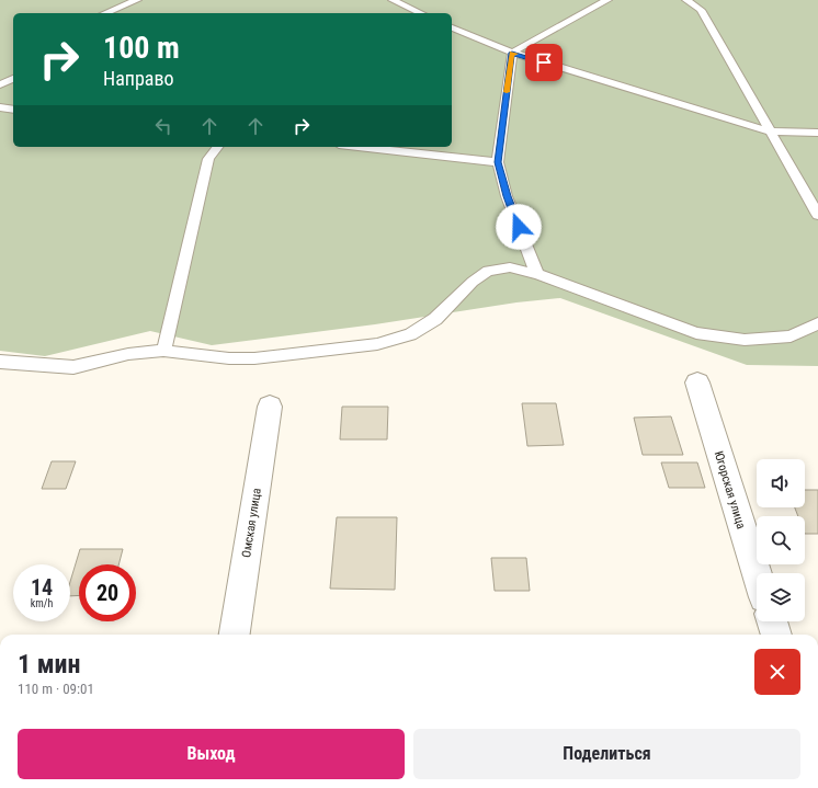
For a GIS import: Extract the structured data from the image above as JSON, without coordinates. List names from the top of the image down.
{
  "streets": {
    "street": ["Югорская улица", "Омская улица"]
  },
  "page": {
    "turn": ["100 m", "Направо"],
    "speed": "14 km/h",
    "limit": "20",
    "heading": ["1 мин", "110 m · 09:01"],
    "buttons": ["Выход", "Поделиться"]
  }
}
